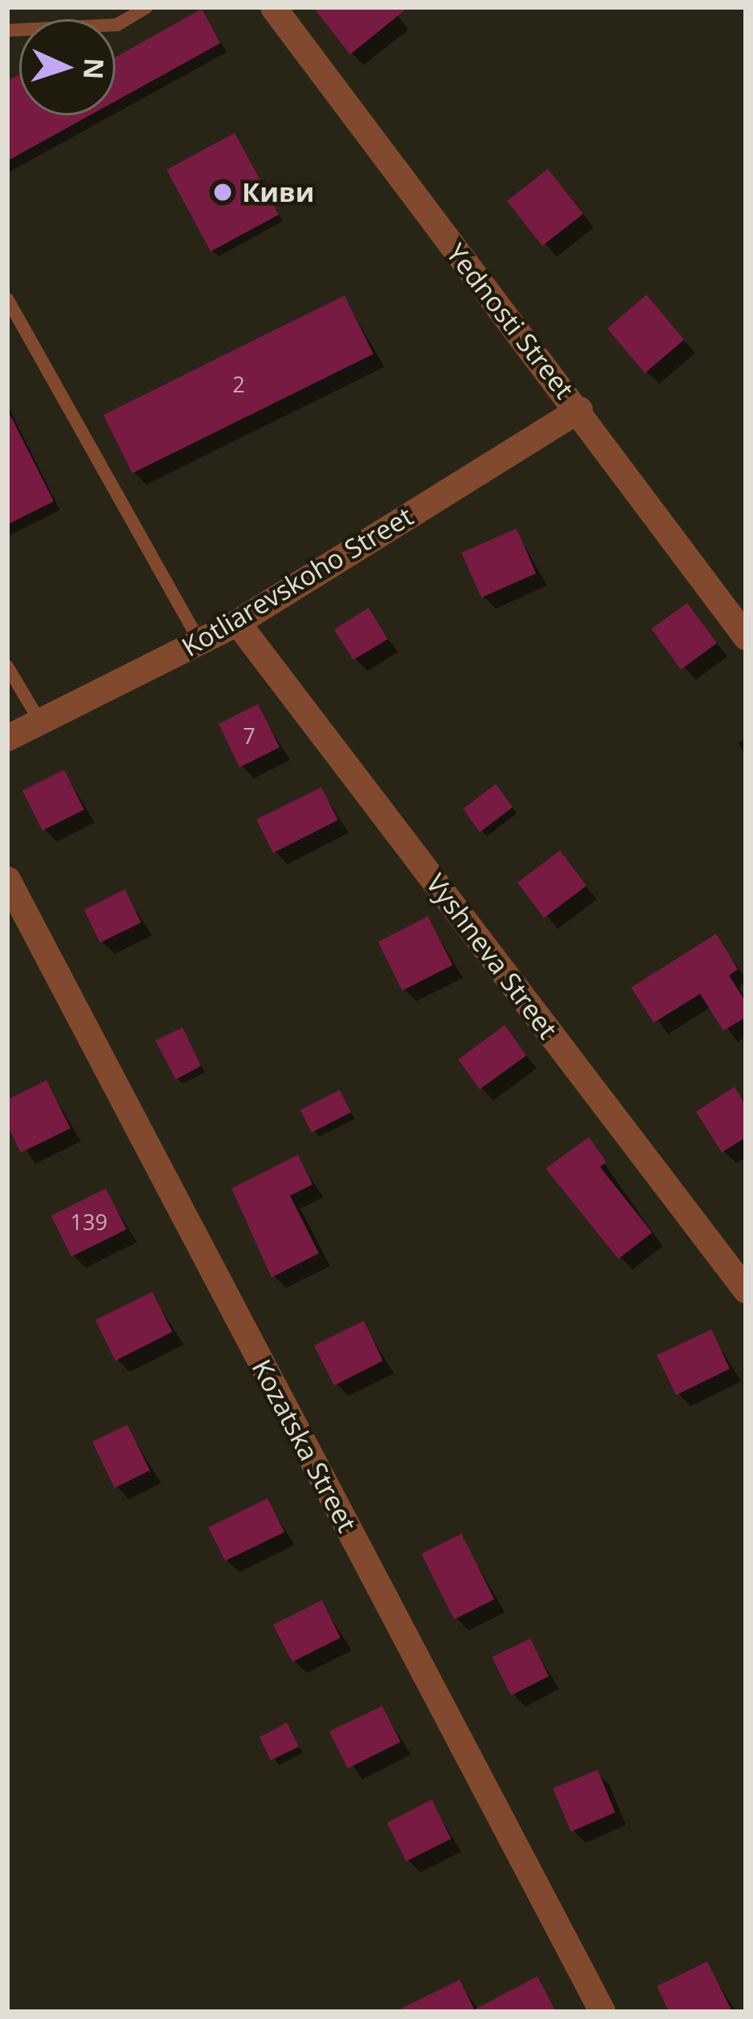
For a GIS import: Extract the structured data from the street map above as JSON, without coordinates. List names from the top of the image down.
{
  "streets": {
    "street": [
      "Yednosti Street",
      "Kotliarevskoho Street",
      "Vyshneva Street",
      "Kozatska Street"
    ]
  },
  "crossings": [
    ["Yednosti Street", "Kotliarevskoho Street"],
    ["Kotliarevskoho Street", "Vyshneva Street"]
  ],
  "places": ["Киви"],
  "house_numbers": ["2", "7", "139"],
  "north": "right"
}
